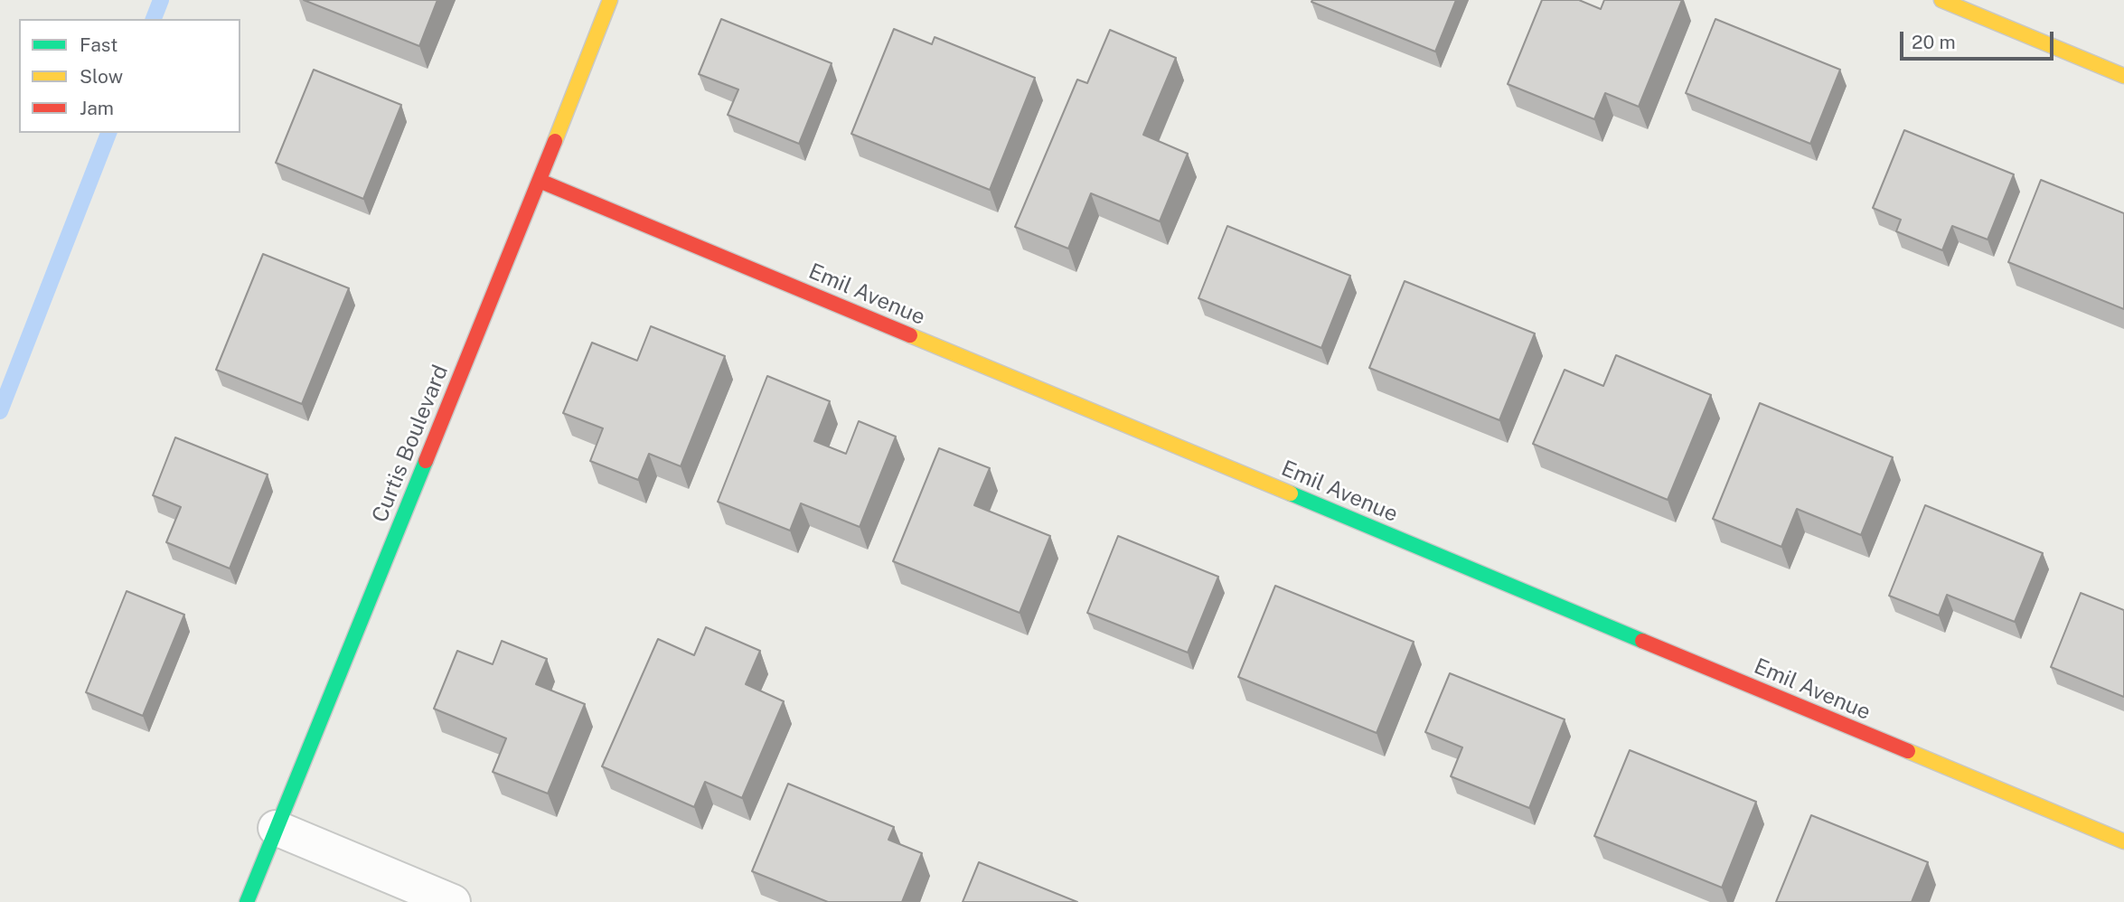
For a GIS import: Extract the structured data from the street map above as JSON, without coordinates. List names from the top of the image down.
{
  "streets": {
    "street": ["Emil Avenue", "Curtis Boulevard"]
  },
  "crossings": [
    ["Emil Avenue", "Curtis Boulevard"]
  ],
  "legend": ["Fast", "Slow", "Jam"],
  "scale_bar": "20 m"
}
